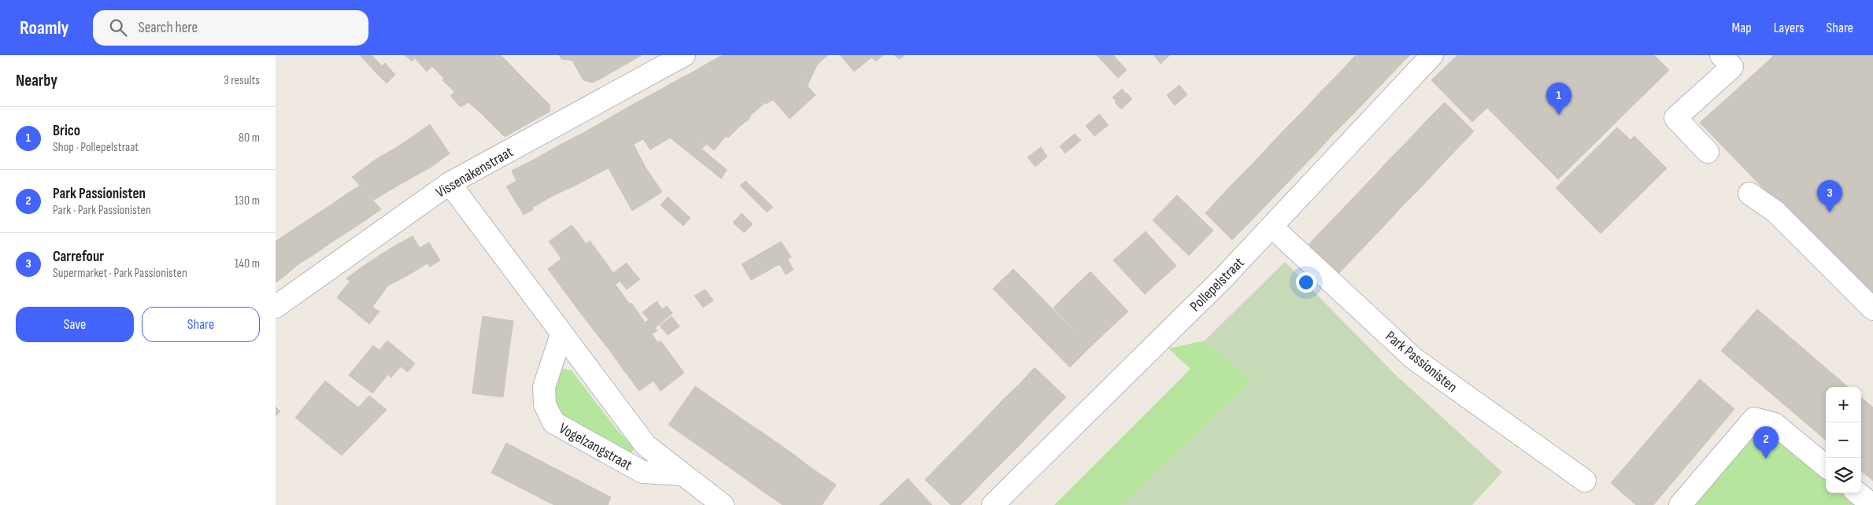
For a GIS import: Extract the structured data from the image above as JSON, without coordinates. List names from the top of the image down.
{
  "streets": {
    "street": [
      "Vissenakenstraat",
      "Pollepelstraat",
      "Park Passionisten",
      "Vogelzangstraat"
    ]
  },
  "crossings": [
    ["Vissenakenstraat", "Vogelzangstraat"],
    ["Pollepelstraat", "Park Passionisten"]
  ],
  "page": {
    "header": "Roamly",
    "search": "Search here",
    "nav": ["Map", "Layers", "Share"],
    "heading": ["Nearby", "3 results"],
    "pins": ["1", "3", "2"],
    "list": [
      {
        "mark": "1",
        "name": "Brico",
        "note": "Shop · Pollepelstraat",
        "value": "80 m"
      },
      {
        "mark": "2",
        "name": "Park Passionisten",
        "note": "Park · Park Passionisten",
        "value": "130 m"
      },
      {
        "mark": "3",
        "name": "Carrefour",
        "note": "Supermarket · Park Passionisten",
        "value": "140 m"
      }
    ],
    "buttons": ["Save", "Share"],
    "map_buttons": ["+", "−"]
  }
}
